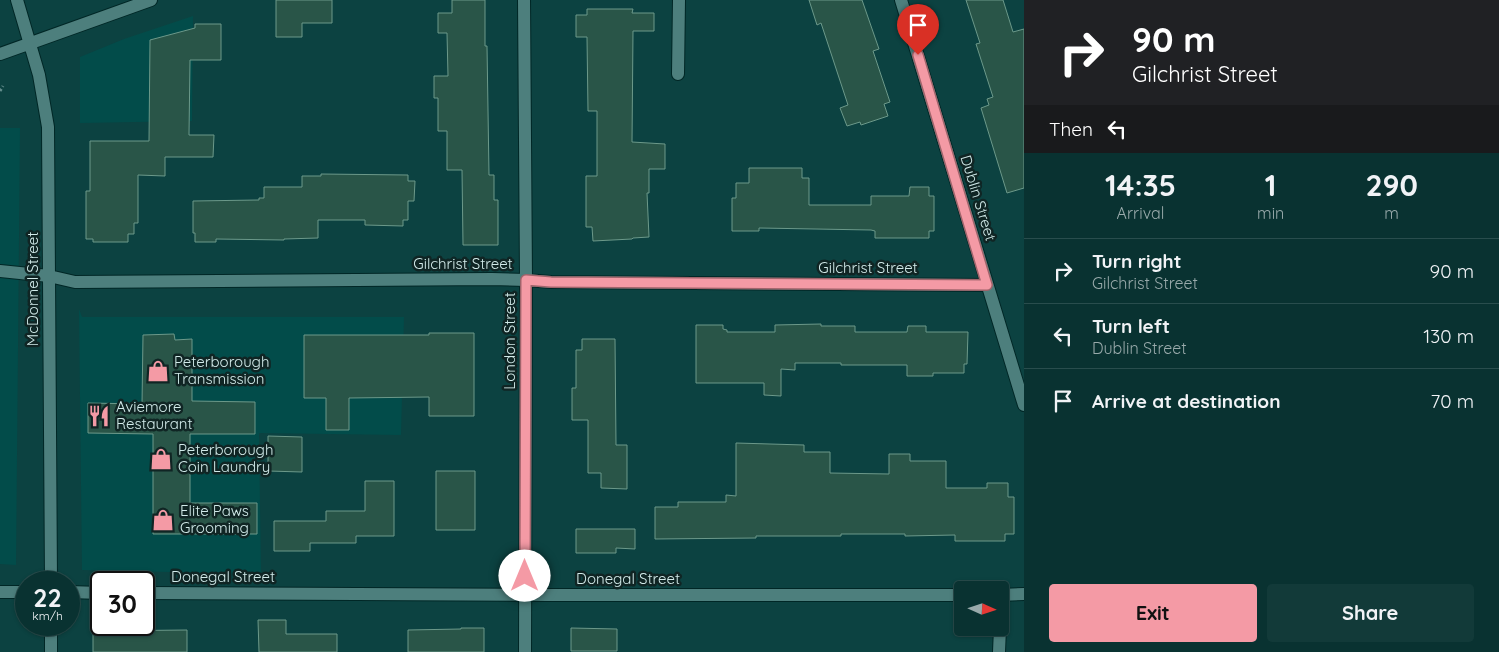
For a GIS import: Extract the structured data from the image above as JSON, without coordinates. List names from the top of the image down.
{
  "streets": {
    "street": [
      "Dublin Street",
      "Gilchrist Street",
      "McDonnel Street",
      "London Street",
      "Donegal Street"
    ]
  },
  "crossings": [
    ["Dublin Street", "Gilchrist Street"],
    ["Gilchrist Street", "McDonnel Street"],
    ["Gilchrist Street", "London Street"],
    ["London Street", "Donegal Street"]
  ],
  "places": {
    "shop": ["Peterborough Transmission", "Peterborough Coin Laundry", "Elite Paws Grooming"],
    "restaurant": ["Aviemore Restaurant"]
  },
  "north": "right",
  "page": {
    "turn": ["90 m", "Gilchrist Street"],
    "then": "Then",
    "eta": [
      "14:35",
      "Arrival",
      "1",
      "min",
      "290",
      "m"
    ],
    "list": [
      {
        "name": "Turn right",
        "note": "Gilchrist Street",
        "value": "90 m"
      },
      {
        "name": "Turn left",
        "note": "Dublin Street",
        "value": "130 m"
      },
      {
        "name": "Arrive at destination",
        "value": "70 m"
      }
    ],
    "speed": "22 km/h",
    "limit": "30",
    "buttons": ["Exit", "Share"]
  }
}
